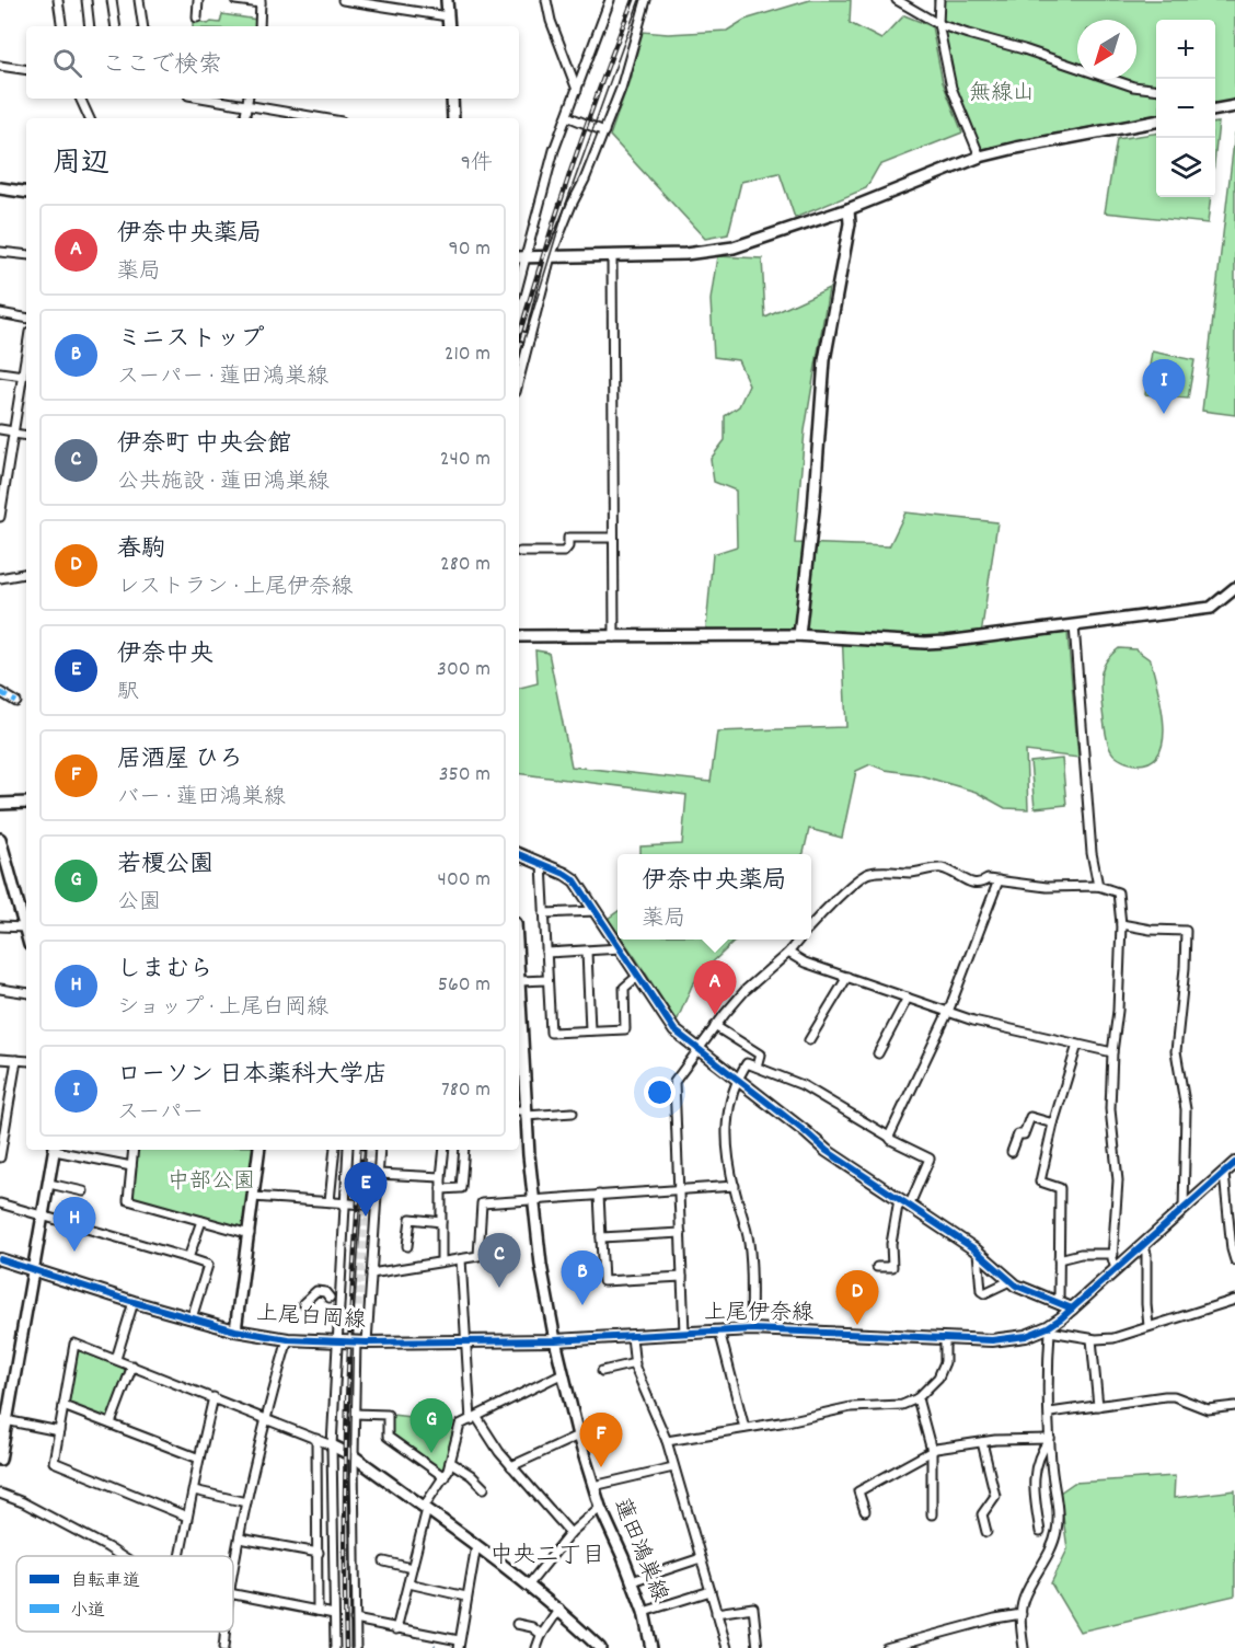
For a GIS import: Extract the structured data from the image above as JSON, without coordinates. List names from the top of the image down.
{
  "streets": {
    "street": ["上尾伊奈線", "上尾白岡線", "蓮田鴻巣線"]
  },
  "crossings": [
    ["上尾伊奈線", "上尾白岡線"],
    ["上尾伊奈線", "蓮田鴻巣線"],
    ["上尾白岡線", "蓮田鴻巣線"]
  ],
  "districts": ["中央二丁目"],
  "parks": ["無線山", "中部公園"],
  "legend": ["自転車道", "小道"],
  "north": "bottom left",
  "page": {
    "map_buttons": ["+", "−"],
    "search": "ここで検索",
    "heading": ["周辺", "9件"],
    "list": [
      {
        "mark": "A",
        "name": "伊奈中央薬局",
        "note": "薬局",
        "value": "90 m"
      },
      {
        "mark": "B",
        "name": "ミニストップ",
        "note": "スーパー · 蓮田鴻巣線",
        "value": "210 m"
      },
      {
        "mark": "C",
        "name": "伊奈町 中央会館",
        "note": "公共施設 · 蓮田鴻巣線",
        "value": "240 m"
      },
      {
        "mark": "D",
        "name": "春駒",
        "note": "レストラン · 上尾伊奈線",
        "value": "280 m"
      },
      {
        "mark": "E",
        "name": "伊奈中央",
        "note": "駅",
        "value": "300 m"
      },
      {
        "mark": "F",
        "name": "居酒屋 ひろ",
        "note": "バー · 蓮田鴻巣線",
        "value": "350 m"
      },
      {
        "mark": "G",
        "name": "若榎公園",
        "note": "公園",
        "value": "400 m"
      },
      {
        "mark": "H",
        "name": "しまむら",
        "note": "ショップ · 上尾白岡線",
        "value": "560 m"
      },
      {
        "mark": "I",
        "name": "ローソン 日本薬科大学店",
        "note": "スーパー",
        "value": "780 m"
      }
    ],
    "pins": [
      "I",
      "A",
      "E",
      "H",
      "C",
      "B",
      "D",
      "G",
      "F"
    ],
    "popup": ["伊奈中央薬局", "薬局"]
  }
}
